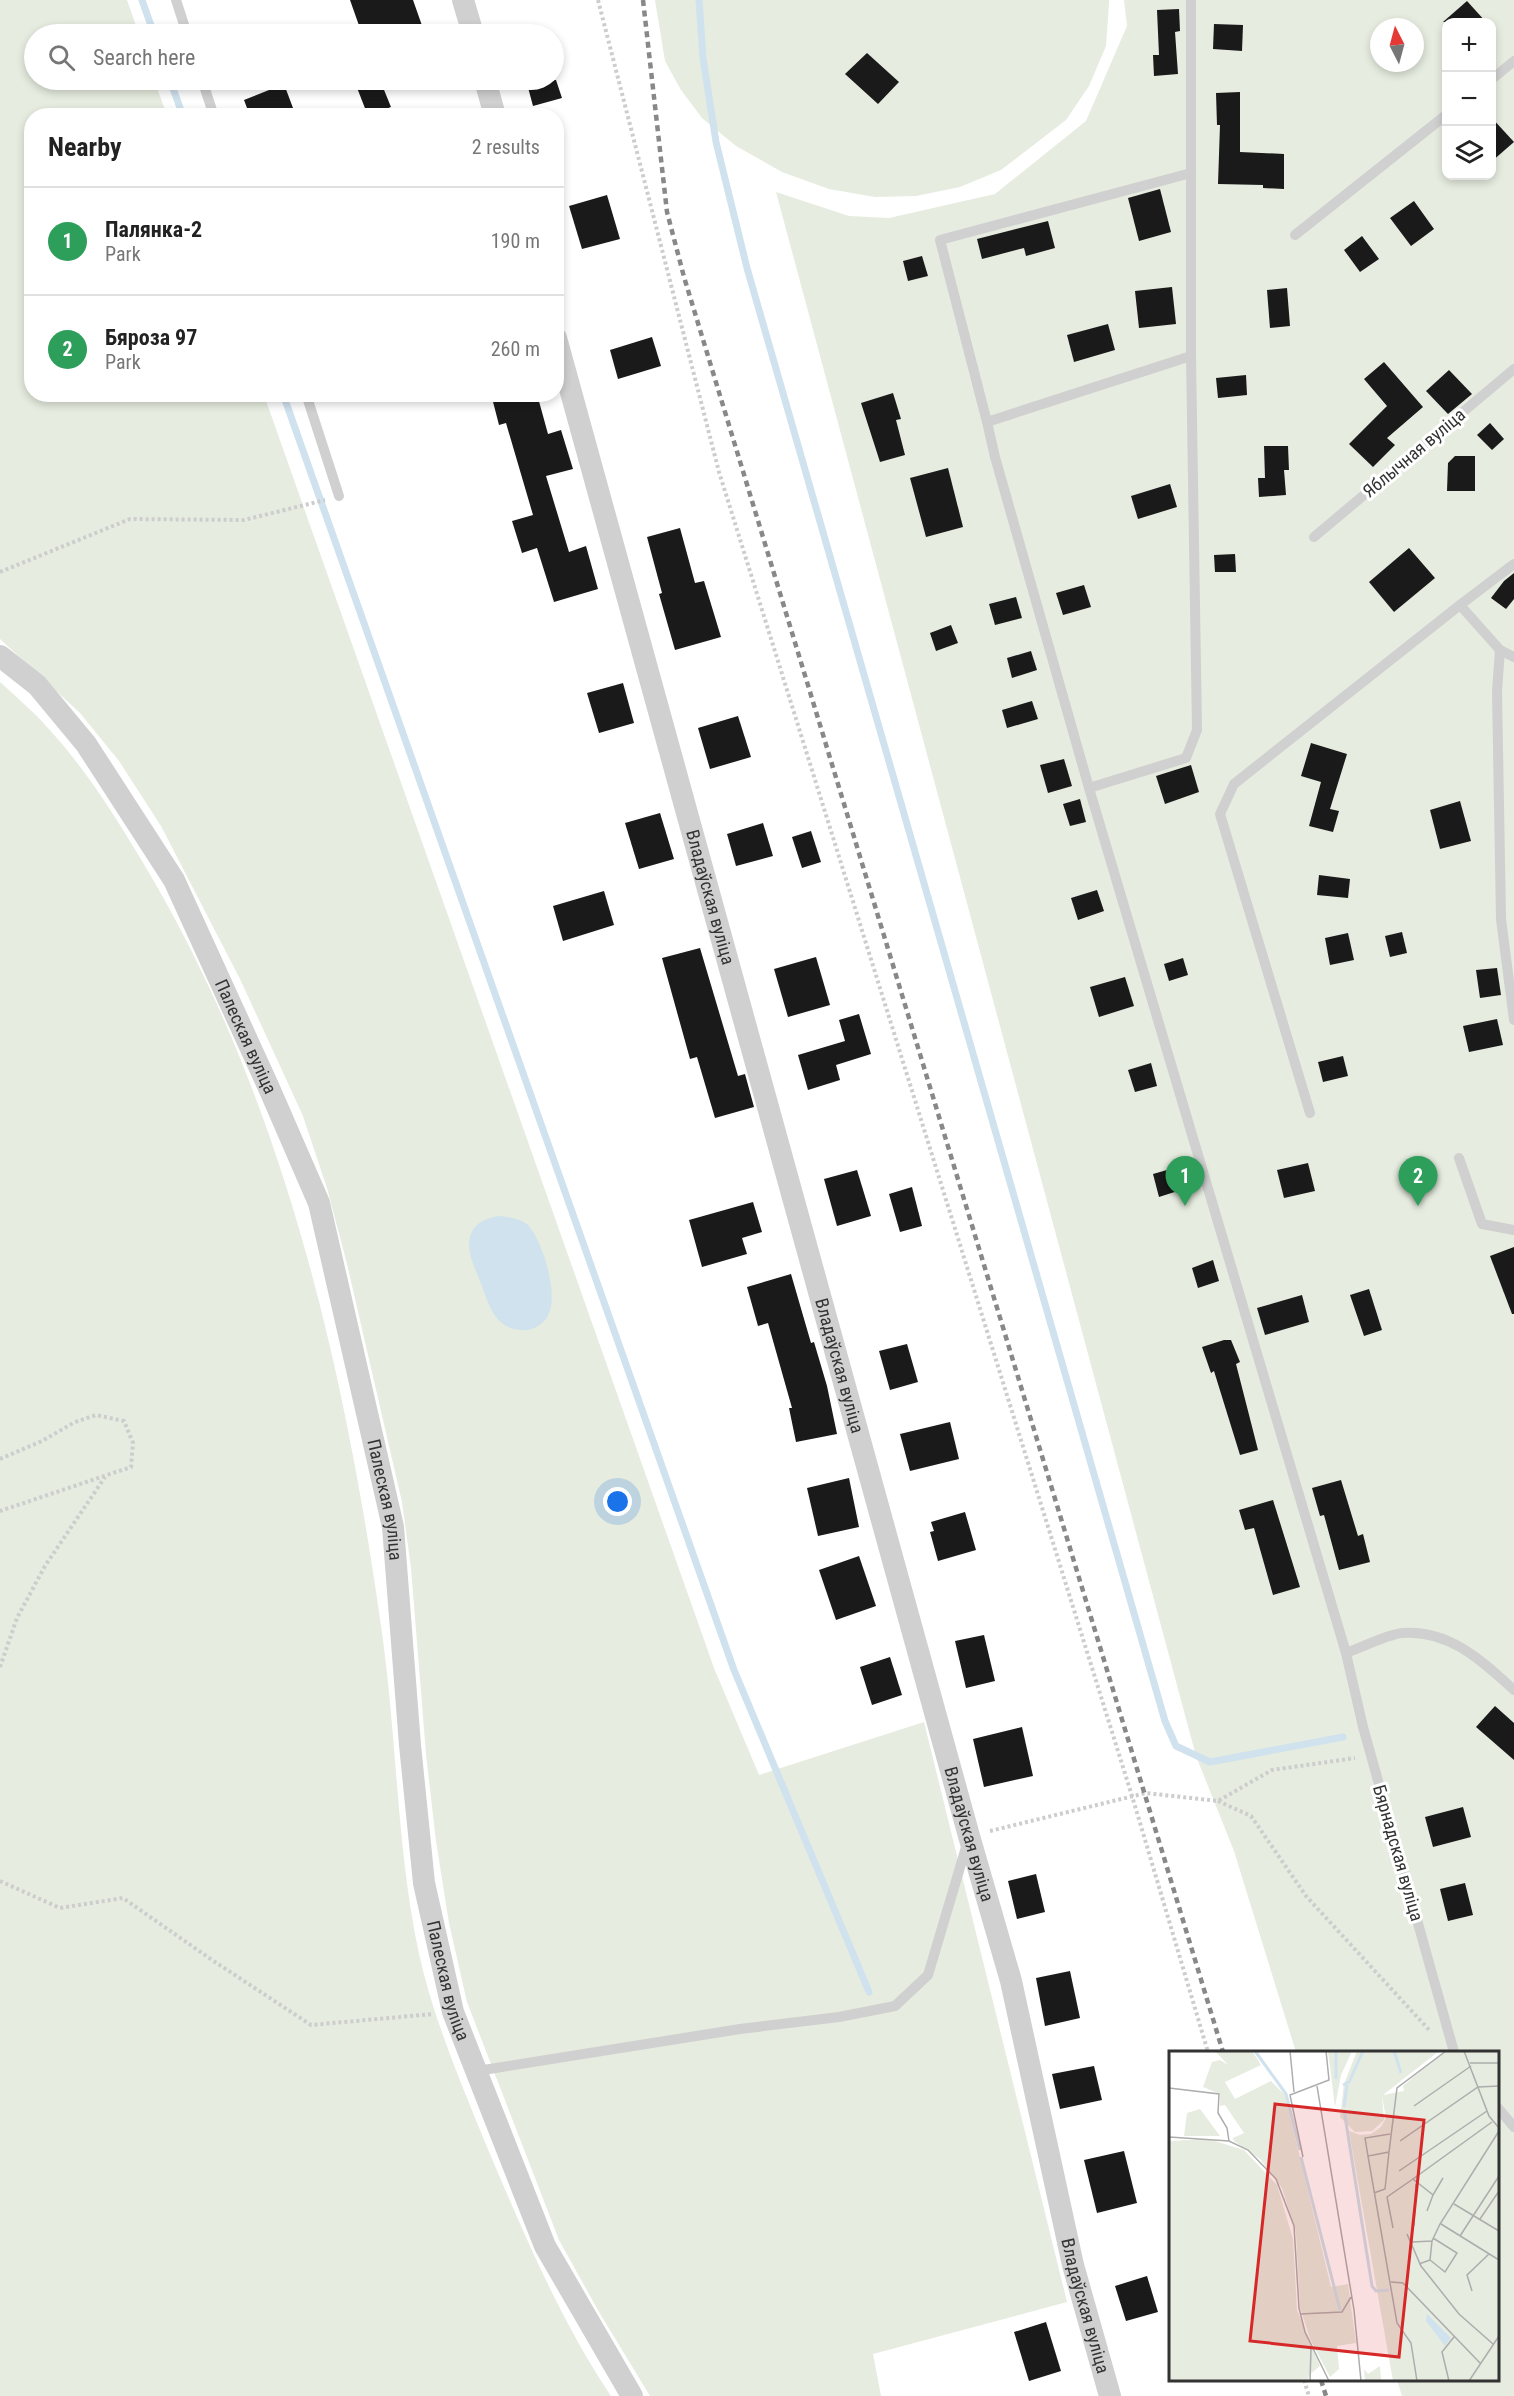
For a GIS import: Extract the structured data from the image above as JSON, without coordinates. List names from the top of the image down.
{
  "streets": {
    "street": ["Владаўская вуліца", "Палеская вуліца"],
    "lane": ["Яблычная вуліца", "Бярнадская вуліца"]
  },
  "north": "top",
  "page": {
    "map_buttons": ["+", "−"],
    "search": "Search here",
    "heading": ["Nearby", "2 results"],
    "list": [
      {
        "mark": "1",
        "name": "Палянка-2",
        "note": "Park",
        "value": "190 m"
      },
      {
        "mark": "2",
        "name": "Бяроза 97",
        "note": "Park",
        "value": "260 m"
      }
    ],
    "pins": ["1", "2"]
  }
}
